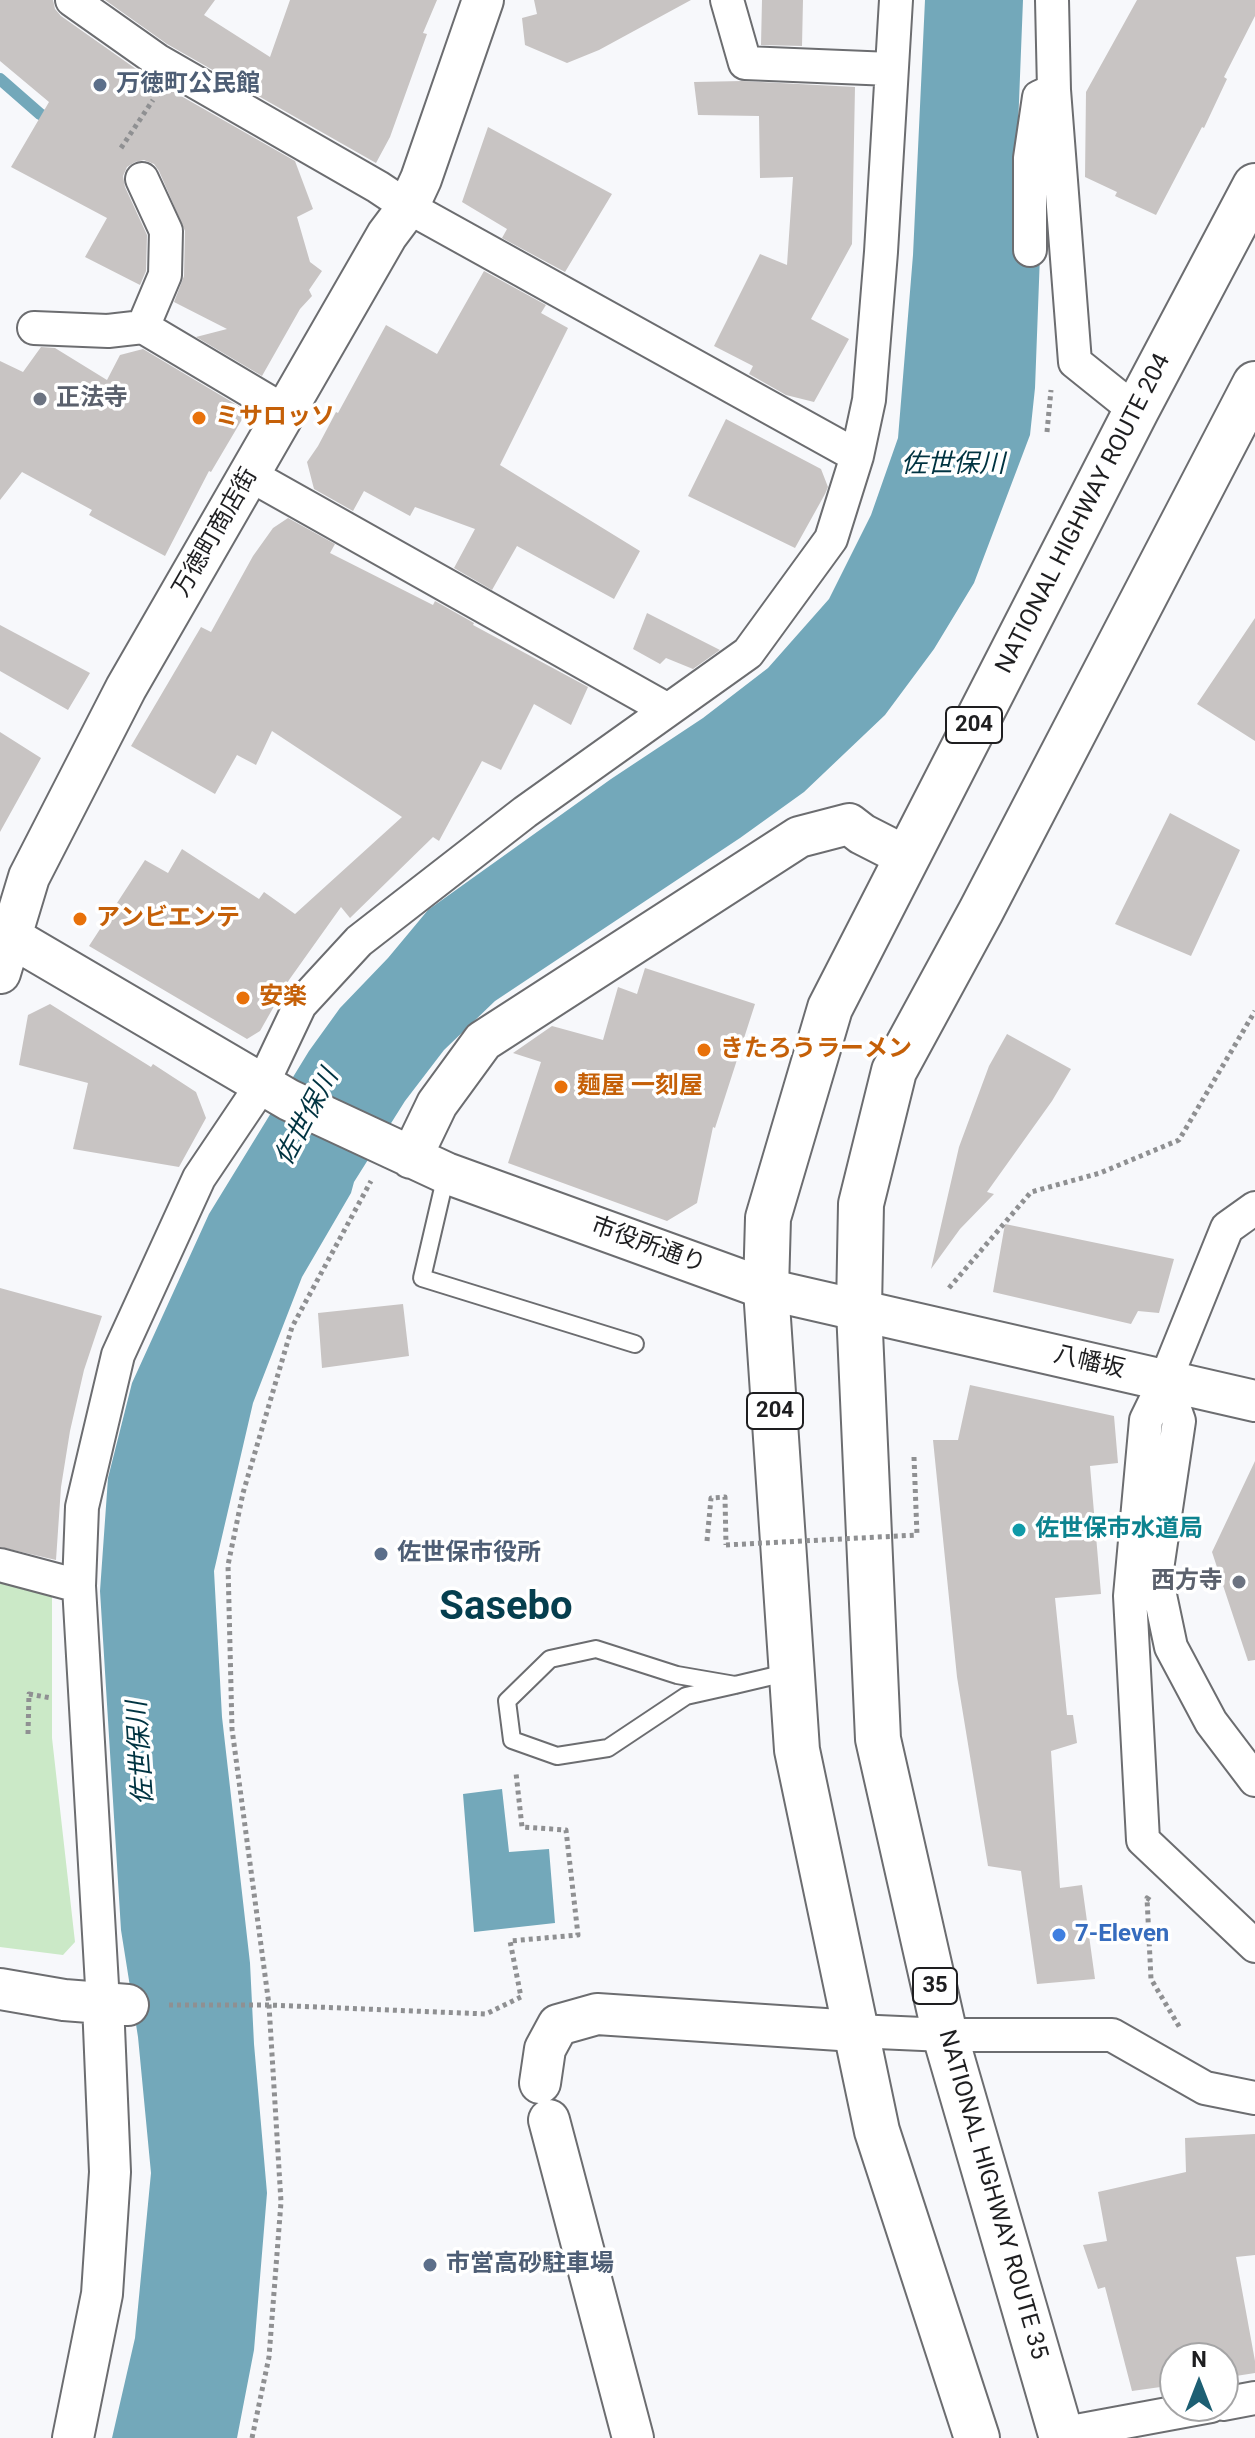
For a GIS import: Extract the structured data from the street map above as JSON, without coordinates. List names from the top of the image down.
{
  "streets": {
    "highway": [
      "NATIONAL HIGHWAY ROUTE 204",
      "204",
      "35",
      "NATIONAL HIGHWAY ROUTE 35"
    ],
    "street": ["万徳町商店街", "市役所通り", "八幡坂"]
  },
  "crossings": [
    ["NATIONAL HIGHWAY ROUTE 204", "市役所通り"],
    ["市役所通り", "八幡坂"],
    ["市役所通り", "NATIONAL HIGHWAY ROUTE 35"]
  ],
  "districts": ["Sasebo"],
  "water": ["佐世保川"],
  "places": [
    "万徳町公民館",
    "正法寺",
    "ミサロッソ",
    "アンビエンテ",
    "安楽",
    "きたろうラーメン",
    "麺屋 一刻屋",
    "佐世保市水道局",
    "佐世保市役所",
    "西方寺",
    "7-Eleven",
    "市営高砂駐車場"
  ],
  "north": "top"
}
